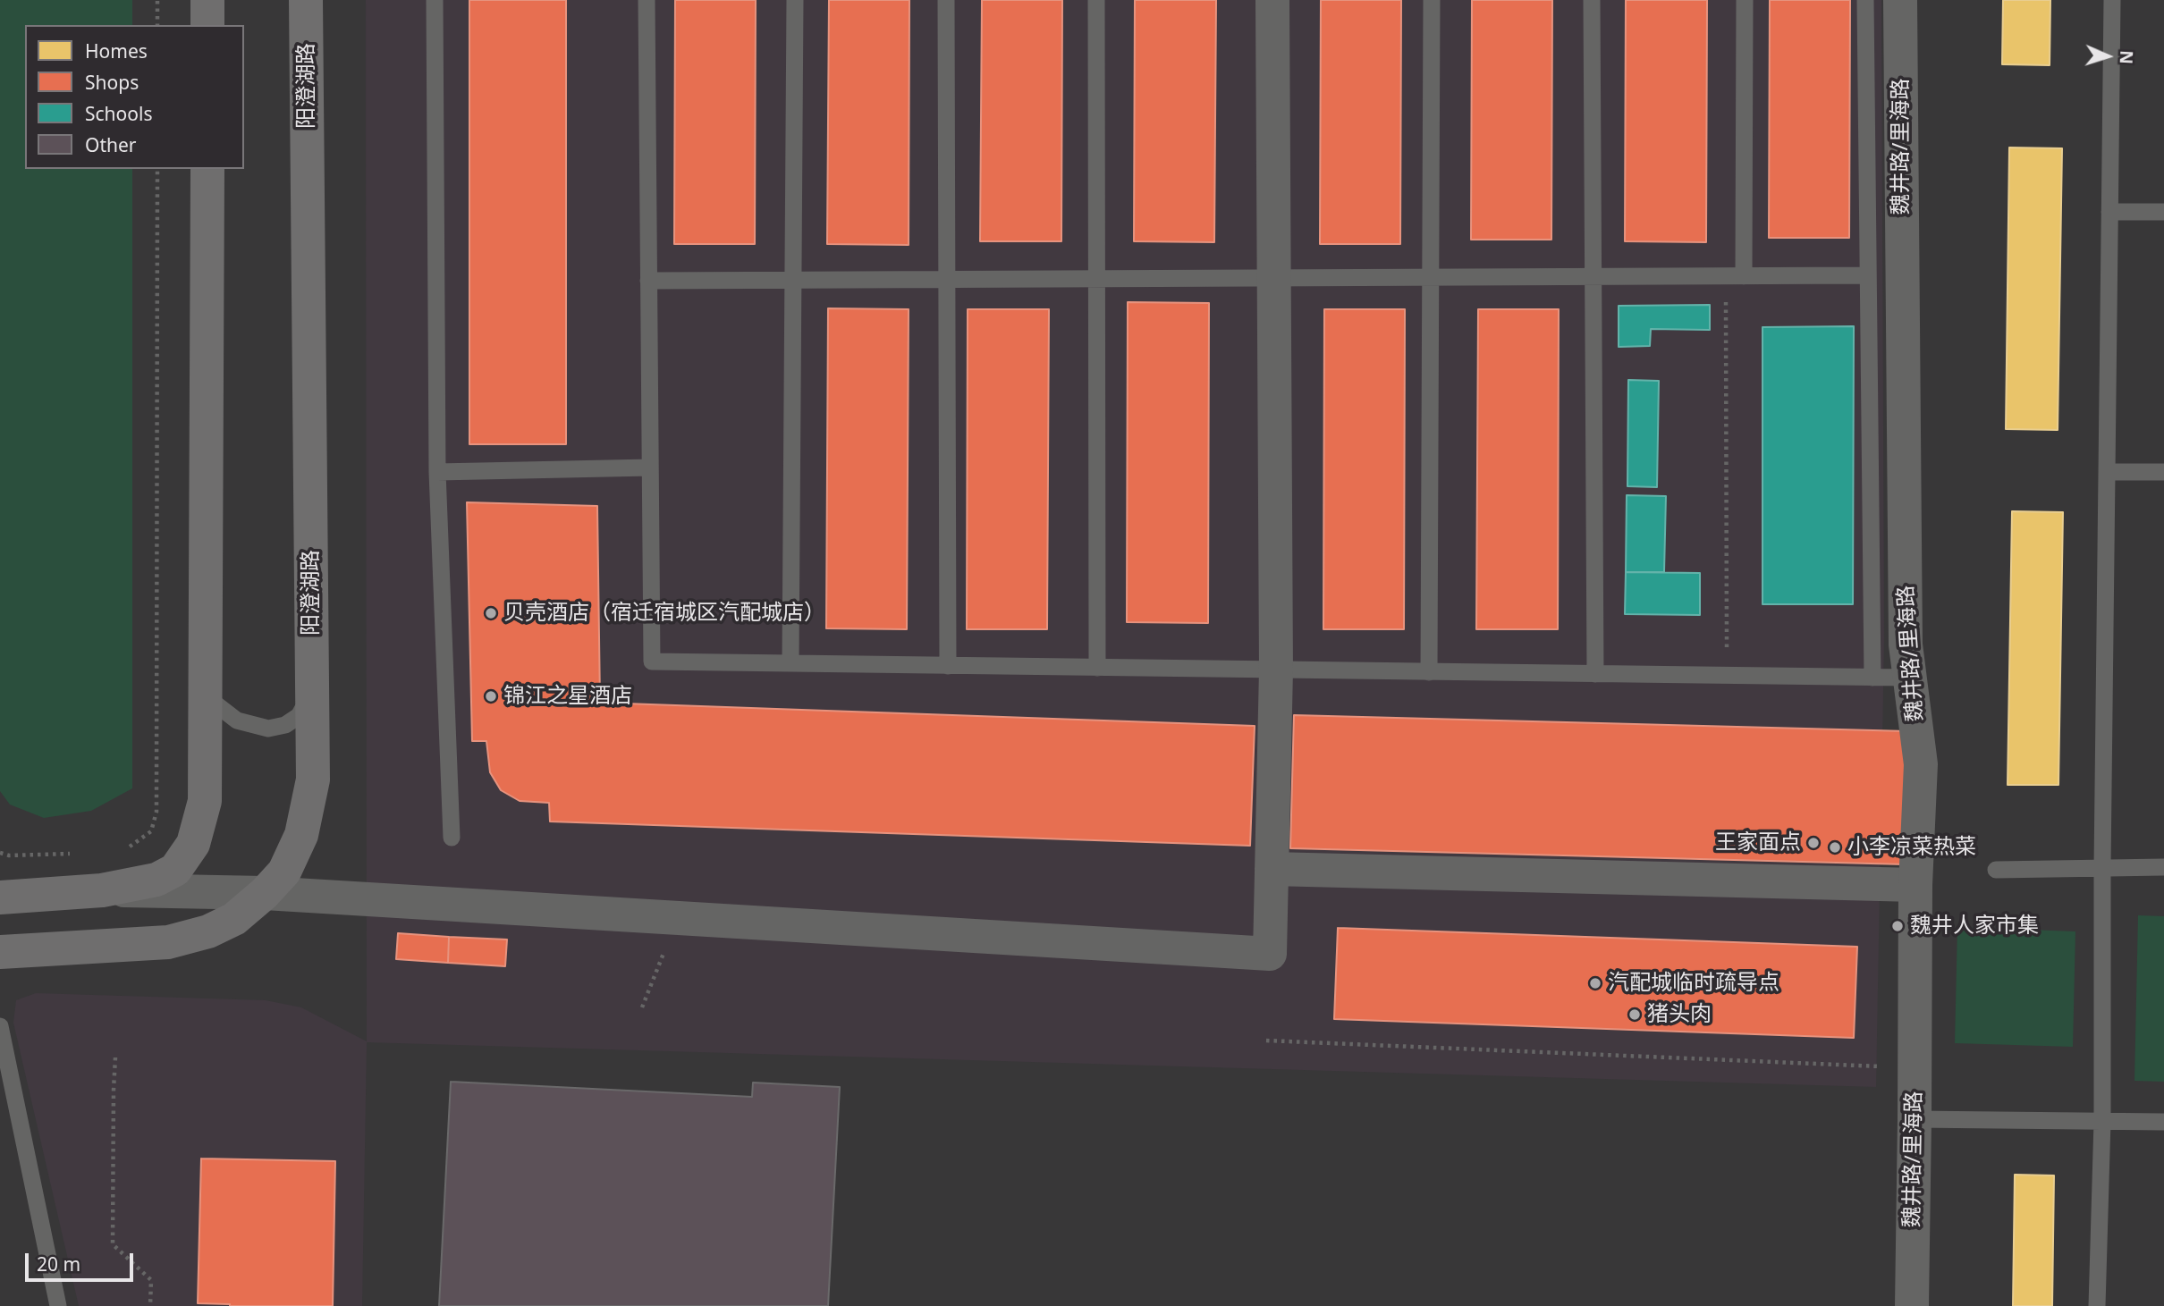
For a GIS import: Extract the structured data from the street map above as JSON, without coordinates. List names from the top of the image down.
{
  "streets": {
    "main road": ["阳澄湖路"],
    "street": ["魏井路/里海路"]
  },
  "places": [
    "贝壳酒店（宿迁宿城区汽配城店）",
    "锦江之星酒店",
    "王家面点",
    "小李凉菜热菜",
    "魏井人家市集",
    "汽配城临时疏导点",
    "猪头肉"
  ],
  "legend": [
    "Homes",
    "Shops",
    "Schools",
    "Other"
  ],
  "scale_bar": "20 m",
  "north": "right"
}
